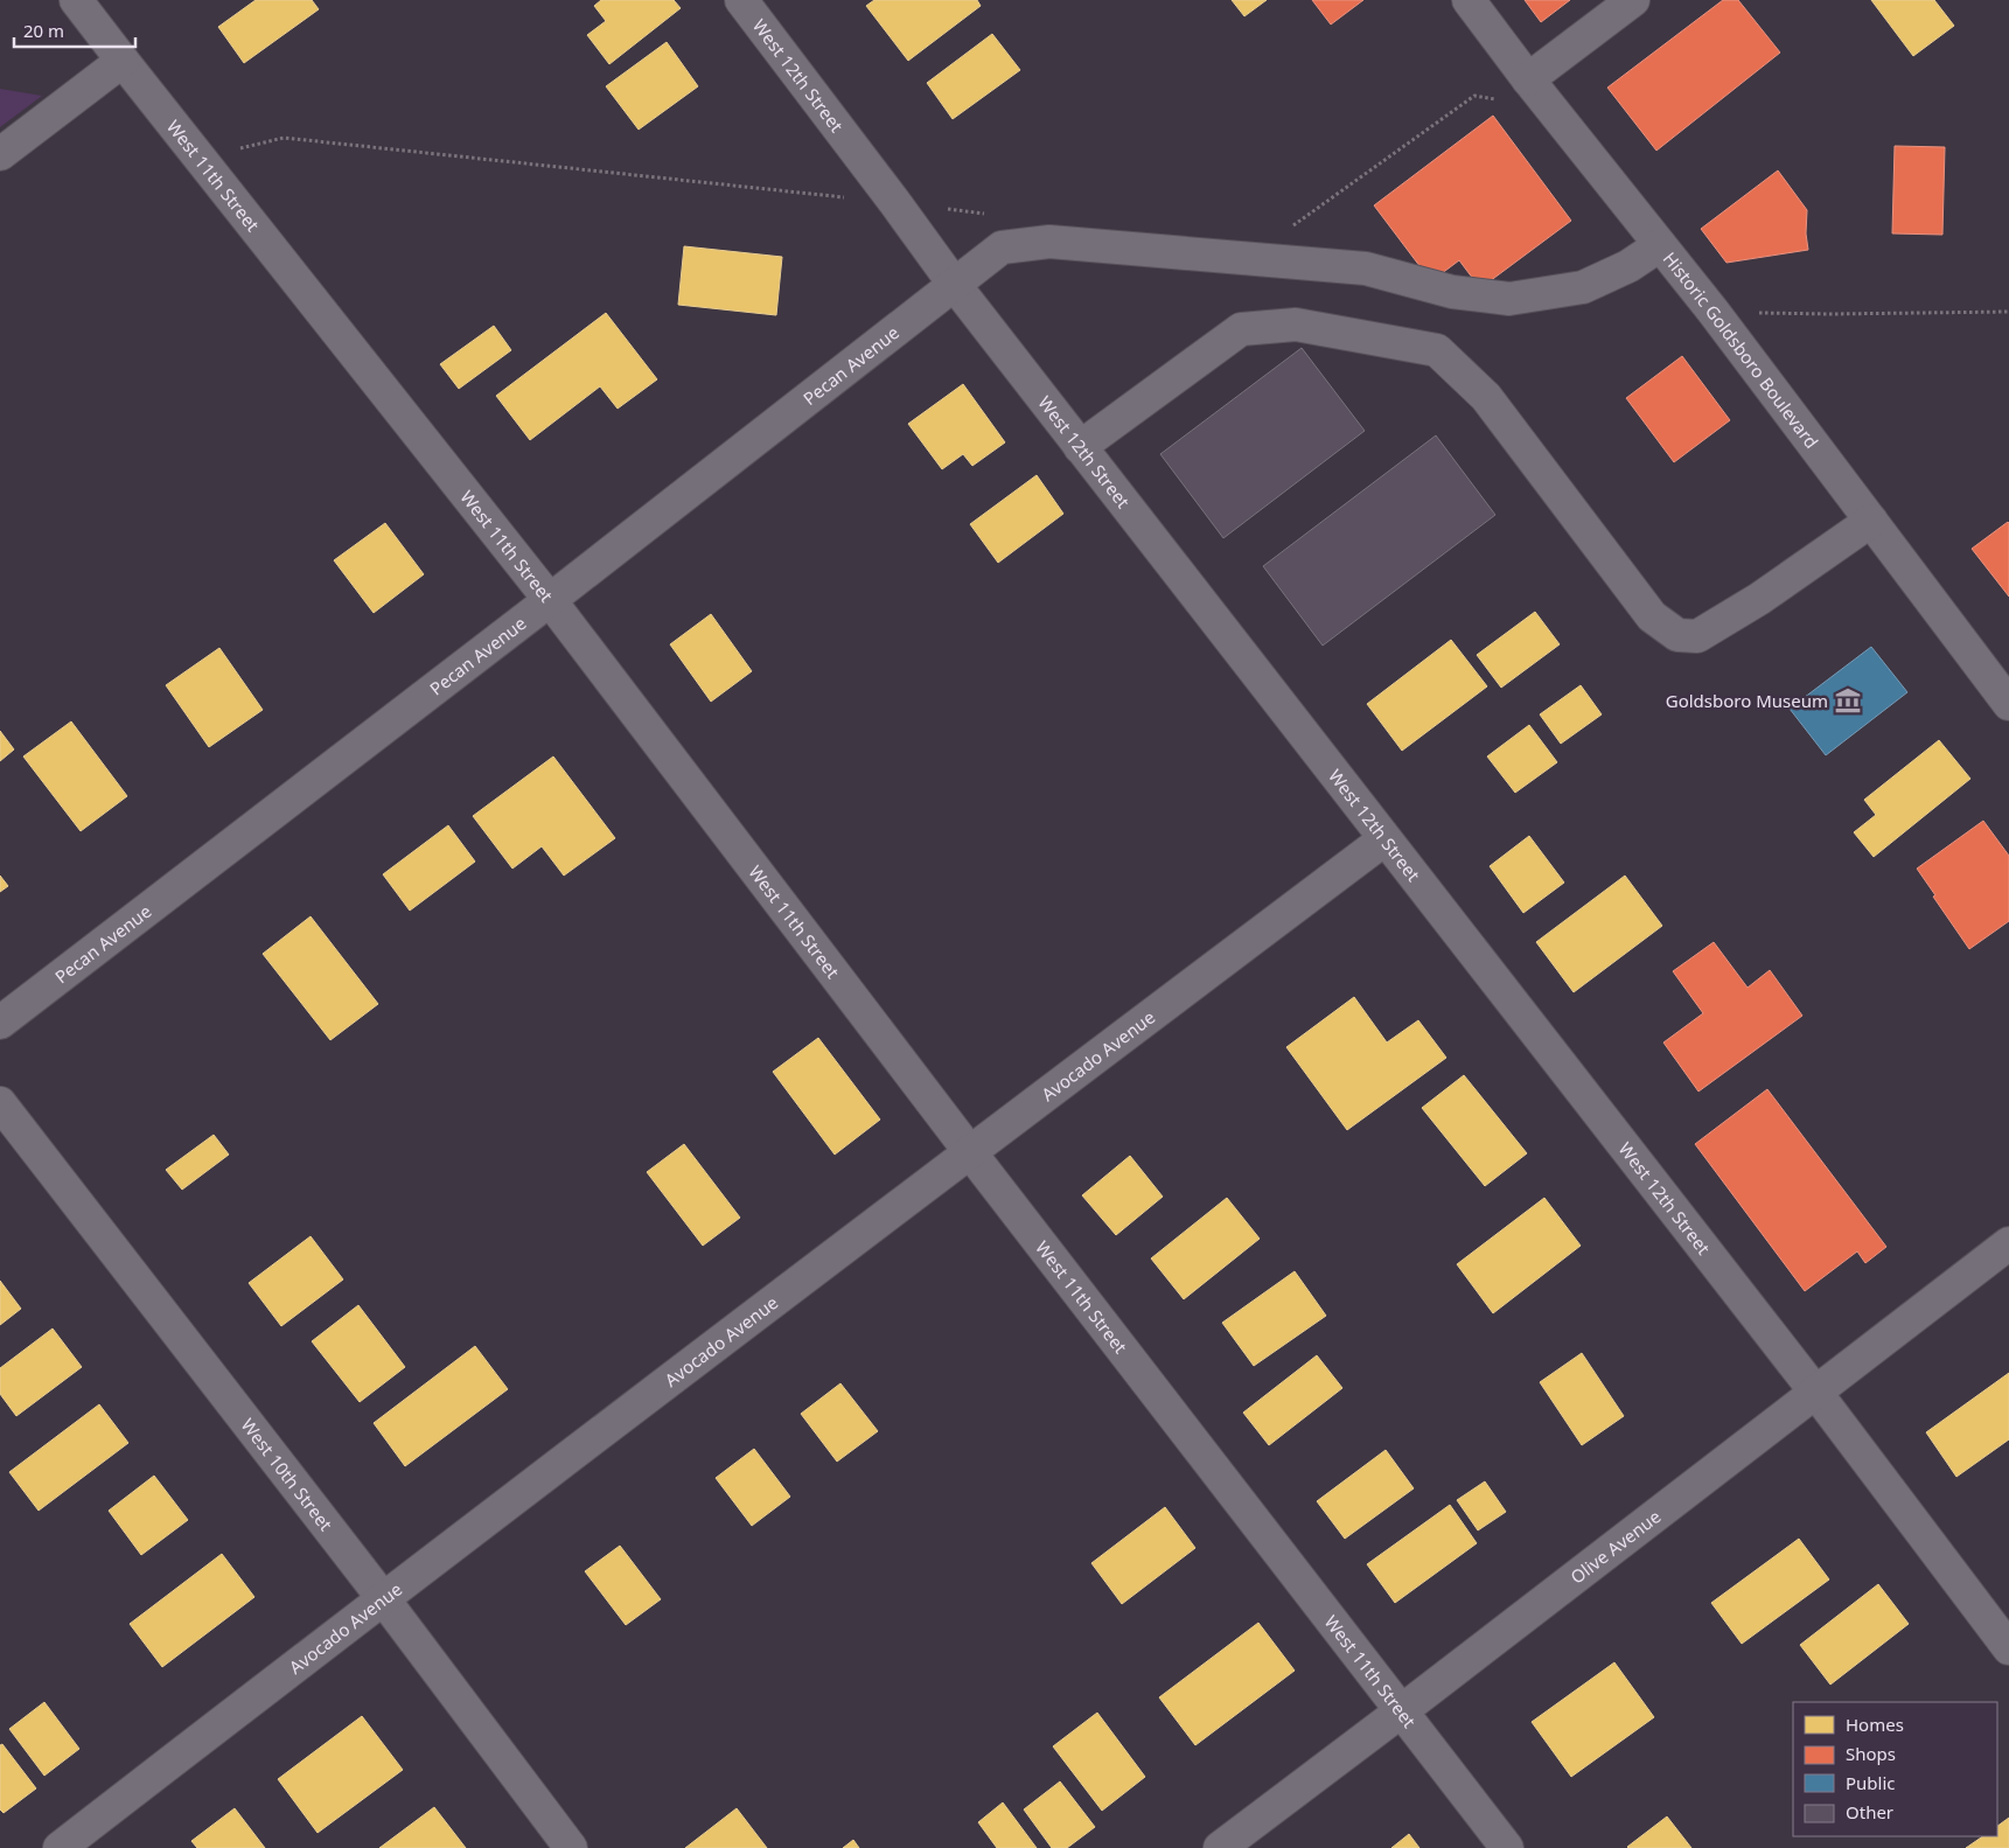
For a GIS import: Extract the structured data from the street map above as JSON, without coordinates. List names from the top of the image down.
{
  "streets": {
    "street": [
      "West 12th Street",
      "West 11th Street",
      "Historic Goldsboro Boulevard",
      "Pecan Avenue",
      "Avocado Avenue",
      "West 10th Street",
      "Olive Avenue"
    ]
  },
  "crossings": [
    ["West 12th Street", "Pecan Avenue"],
    ["West 12th Street", "Avocado Avenue"],
    ["West 12th Street", "Olive Avenue"],
    ["West 11th Street", "Pecan Avenue"],
    ["West 11th Street", "Avocado Avenue"],
    ["West 11th Street", "Olive Avenue"],
    ["Historic Goldsboro Boulevard", "Pecan Avenue"],
    ["Avocado Avenue", "West 10th Street"]
  ],
  "places": {
    "museum": ["Goldsboro Museum"]
  },
  "legend": [
    "Homes",
    "Shops",
    "Public",
    "Other"
  ],
  "scale_bar": "20 m"
}
